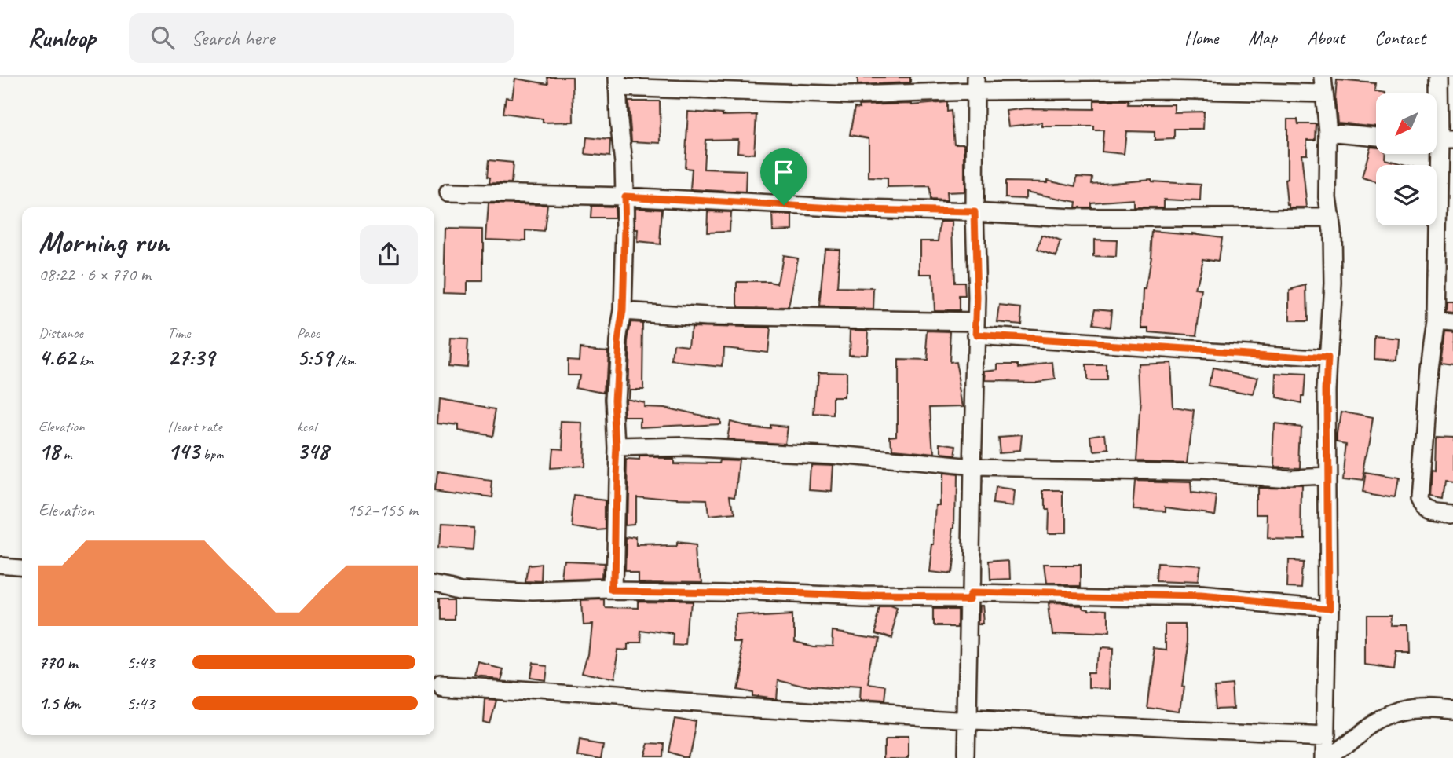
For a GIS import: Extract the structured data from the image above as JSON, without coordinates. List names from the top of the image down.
{
  "north": "bottom left",
  "page": {
    "header": "Runloop",
    "search": "Search here",
    "nav": [
      "Home",
      "Map",
      "About",
      "Contact"
    ],
    "heading": ["Morning run", "08:22 · 6 × 770 m"],
    "stats": [
      ["Distance", "4.62 km"],
      ["Time", "27:39"],
      ["Pace", "5:59 /km"],
      ["Elevation", "18 m"],
      ["Heart rate", "143 bpm"],
      ["kcal", "348"]
    ],
    "chart": ["Elevation", "152–155 m"],
    "list": [
      {
        "name": "770 m",
        "note": "5:43"
      },
      {
        "name": "1.5 km",
        "note": "5:43"
      }
    ]
  }
}
